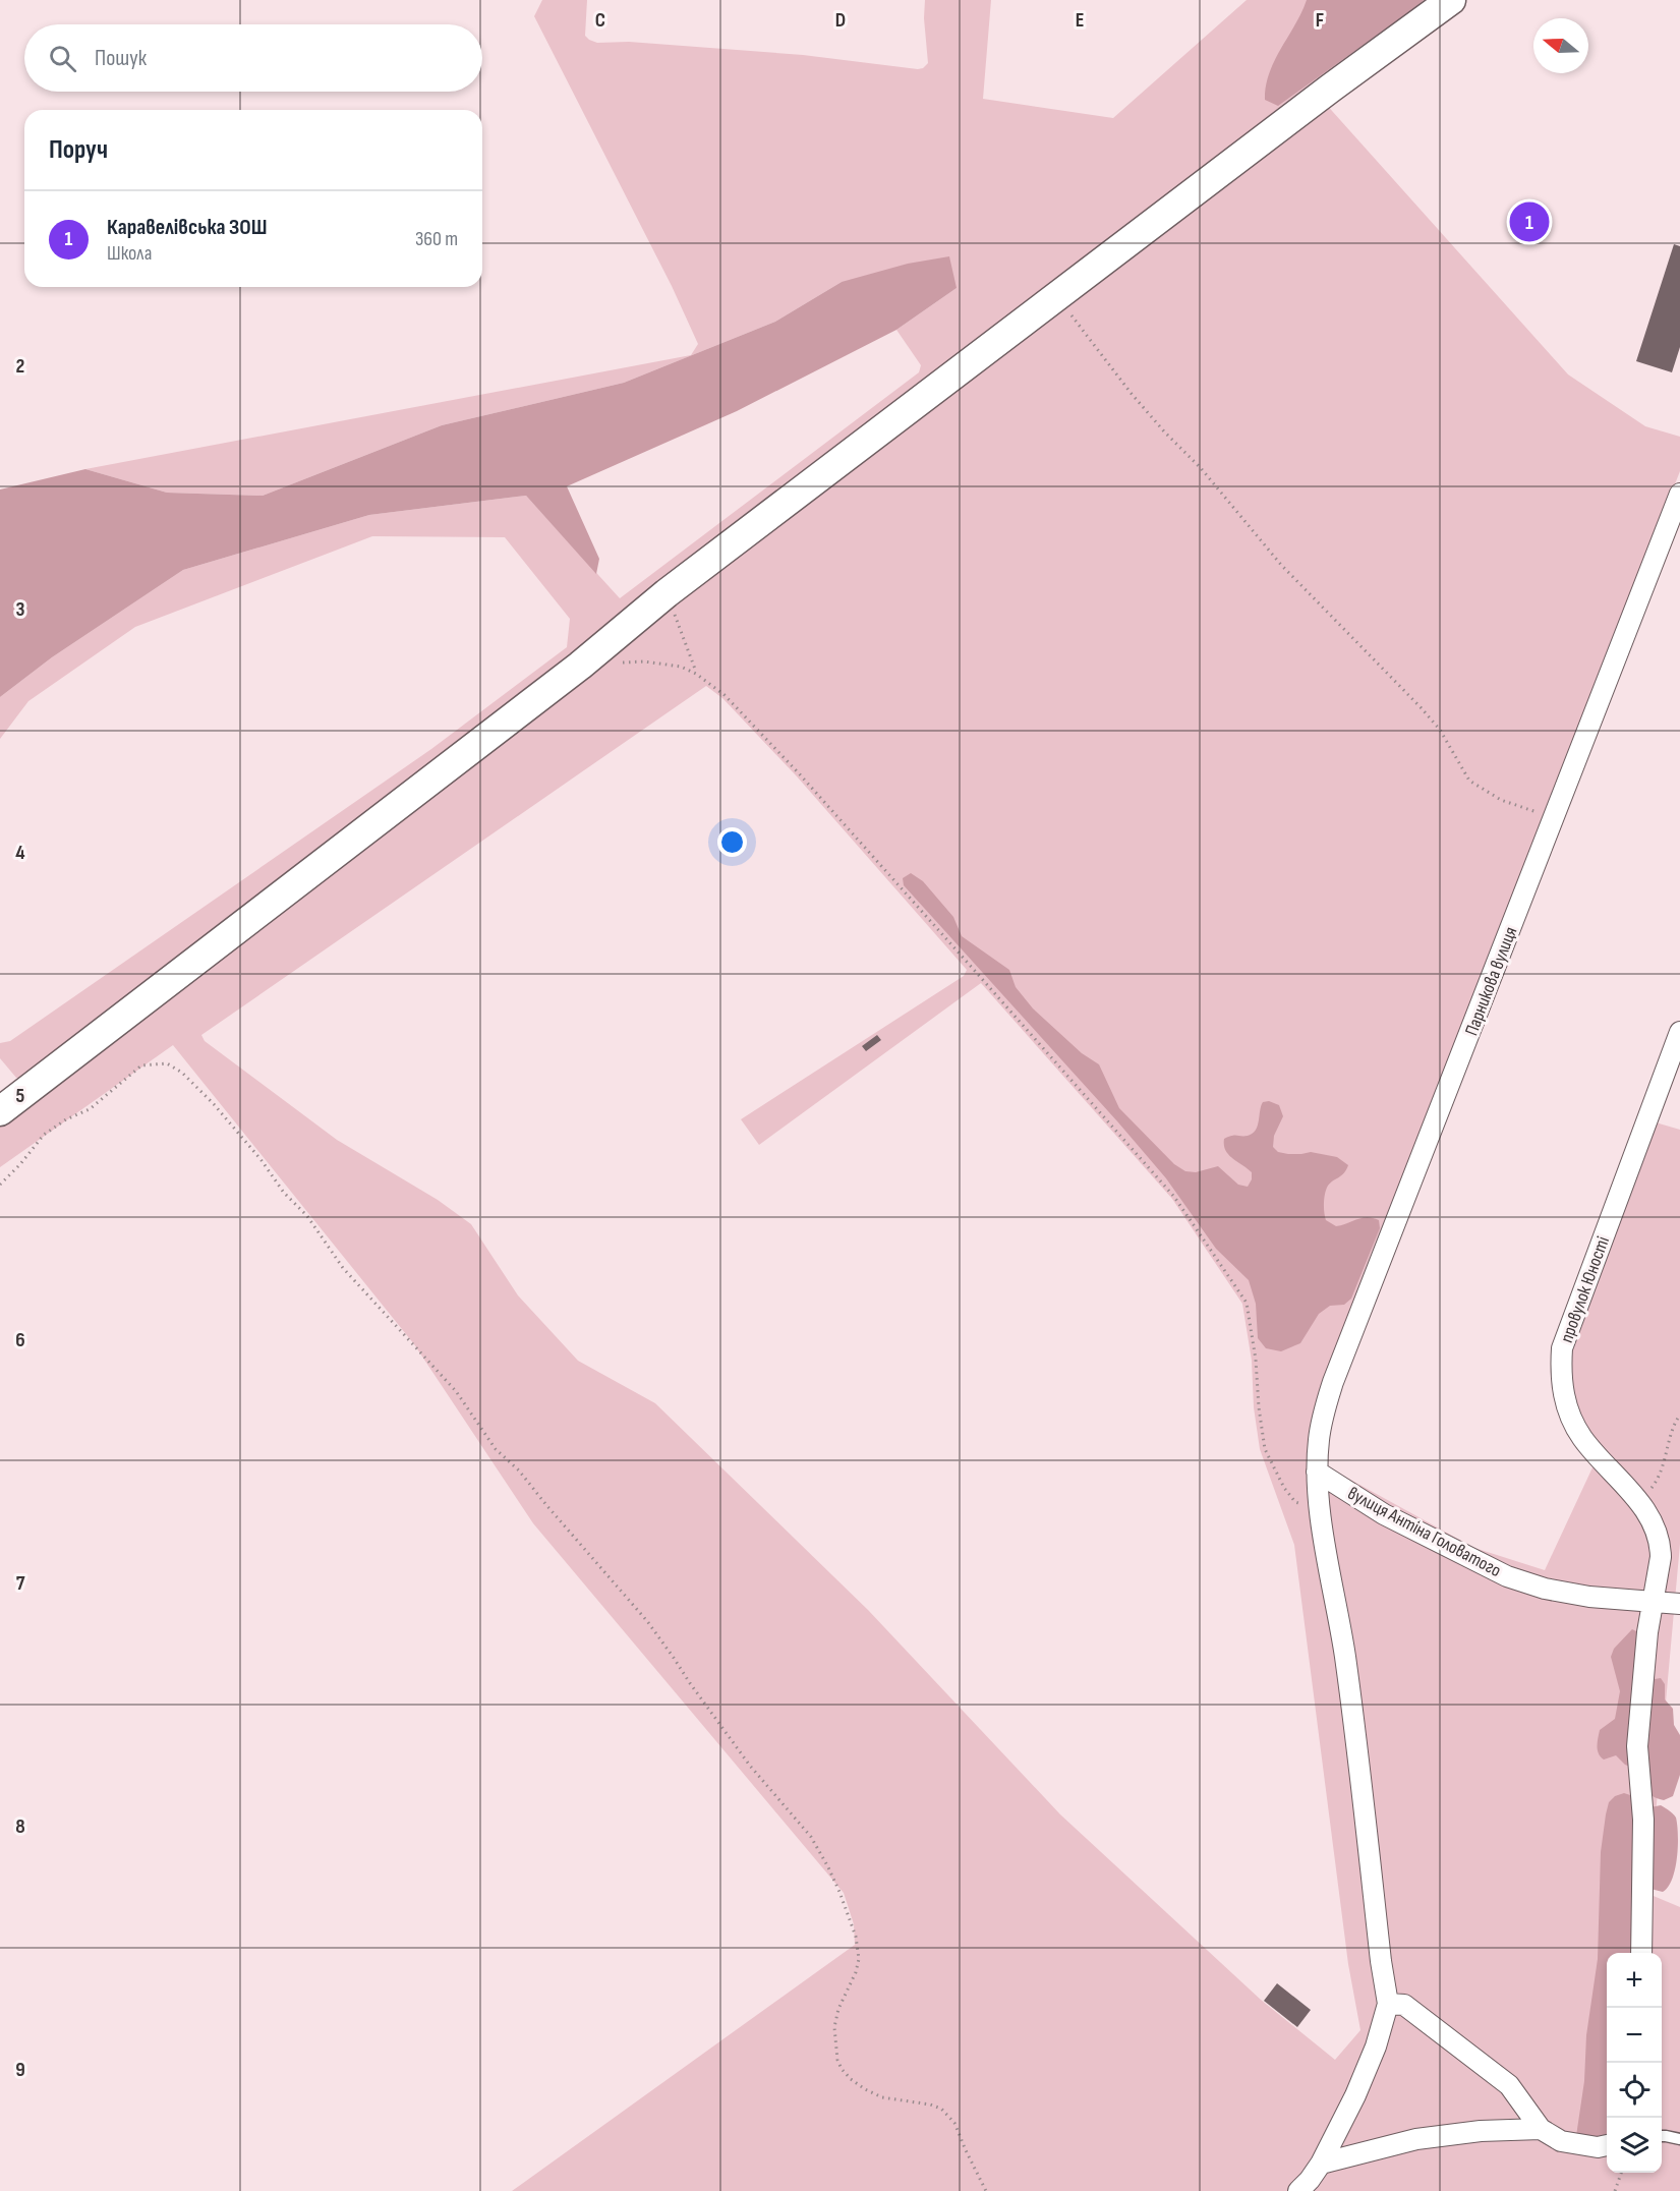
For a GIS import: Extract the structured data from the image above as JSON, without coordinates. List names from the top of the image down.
{
  "streets": {
    "street": ["Парникова вулиця", "провулок Юності", "вулиця Антіна Головатого"]
  },
  "crossings": [
    ["Парникова вулиця", "вулиця Антіна Головатого"],
    ["провулок Юності", "вулиця Антіна Головатого"]
  ],
  "north": "left",
  "page": {
    "search": "Пошук",
    "heading": "Поруч",
    "list": [
      {
        "mark": "1",
        "name": "Каравелівська ЗОШ",
        "note": "Школа",
        "value": "360 m"
      }
    ],
    "pins": "1",
    "map_buttons": ["+", "−"]
  },
  "grid": {
    "columns": [
      "C",
      "D",
      "E",
      "F"
    ],
    "rows": [
      "2",
      "3",
      "4",
      "5",
      "6",
      "7",
      "8",
      "9"
    ]
  }
}
